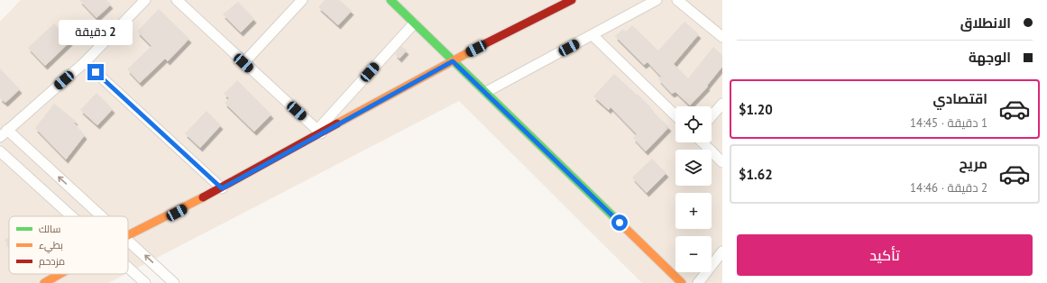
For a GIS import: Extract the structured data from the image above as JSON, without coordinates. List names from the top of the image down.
{
  "legend": ["سالك", "بطيء", "مزدحم"],
  "page": {
    "banner": ["الانطلاق", "الوجهة"],
    "bubble": "2 دقيقة",
    "list": [
      {
        "name": "اقتصادي",
        "note": "1 دقيقة · 14:45",
        "value": "$1.20"
      },
      {
        "name": "مريح",
        "note": "2 دقيقة · 14:46",
        "value": "$1.62"
      }
    ],
    "map_buttons": ["+", "−"],
    "buttons": "تأكيد"
  }
}
